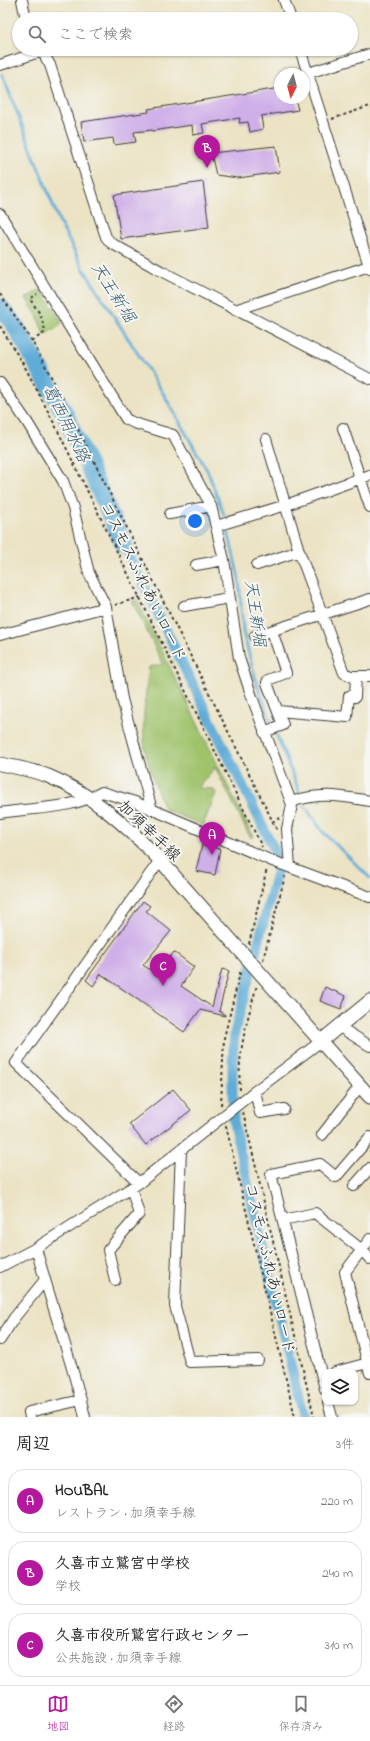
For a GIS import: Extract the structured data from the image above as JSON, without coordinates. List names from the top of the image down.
{
  "streets": {
    "main road": ["加須幸手線"],
    "path": ["コスモスふれあいロード"]
  },
  "water": ["天王新堀", "葛西用水路"],
  "north": "bottom",
  "page": {
    "search": "ここで検索",
    "pins": ["B", "A", "C"],
    "heading": ["周辺", "3件"],
    "list": [
      {
        "mark": "A",
        "name": "HOUBAL",
        "note": "レストラン · 加須幸手線",
        "value": "220 m"
      },
      {
        "mark": "B",
        "name": "久喜市立鷲宮中学校",
        "note": "学校",
        "value": "240 m"
      },
      {
        "mark": "C",
        "name": "久喜市役所鷲宮行政センター",
        "note": "公共施設 · 加須幸手線",
        "value": "310 m"
      }
    ],
    "nav": ["地図", "経路", "保存済み"]
  }
}
